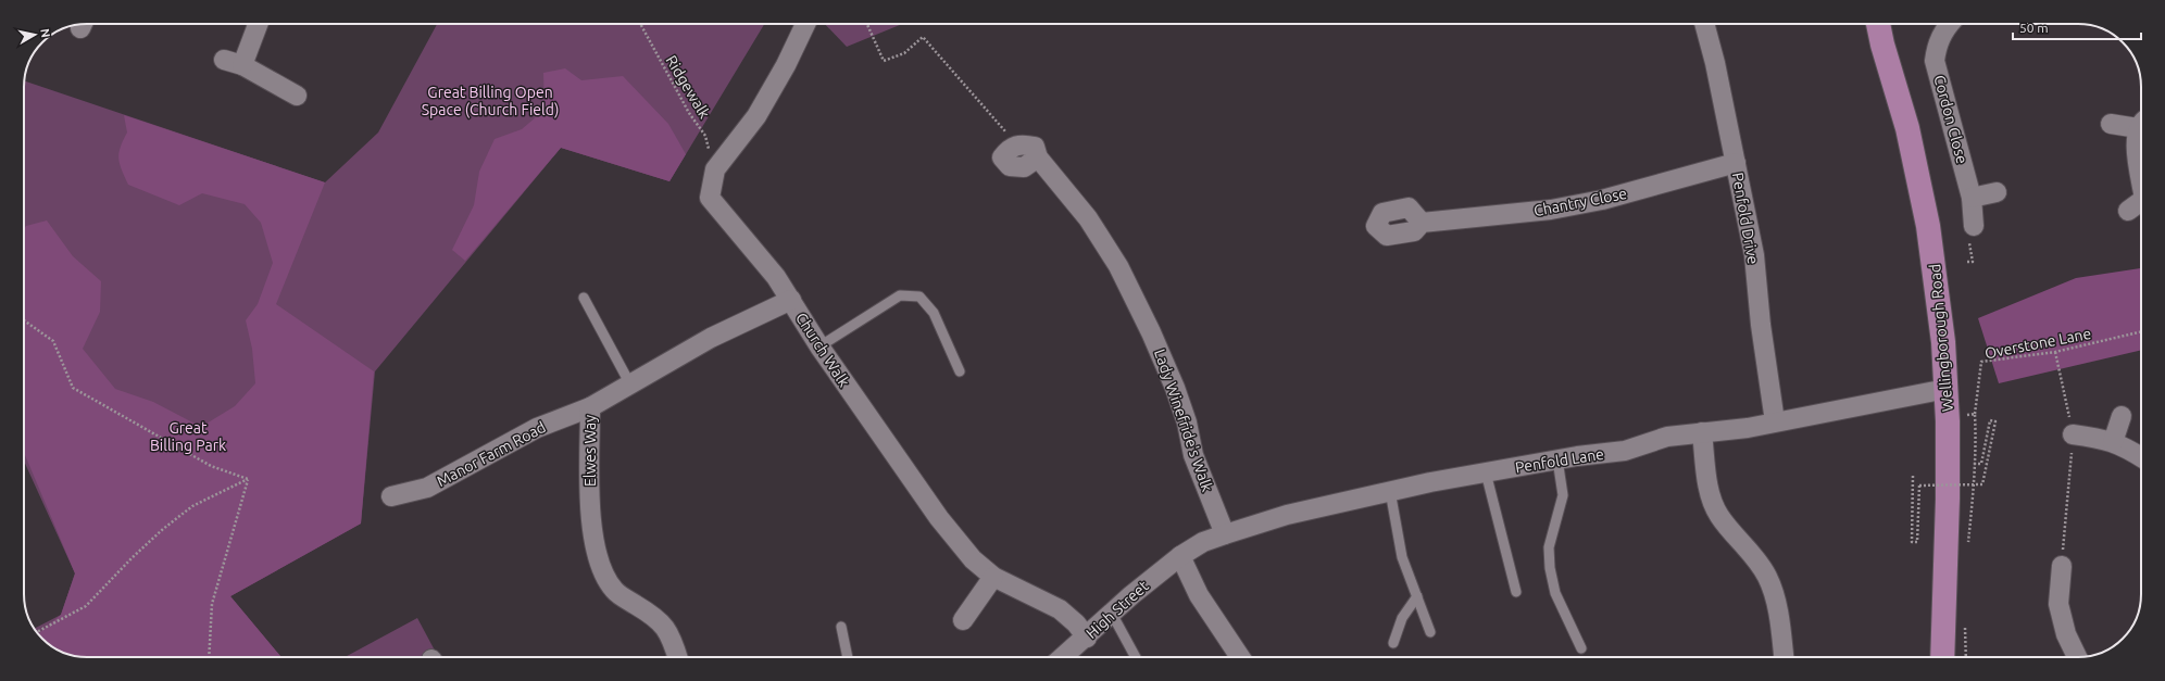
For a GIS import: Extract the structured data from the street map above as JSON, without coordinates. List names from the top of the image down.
{
  "streets": {
    "main road": ["Wellingborough Road"],
    "street": [
      "Cordon Close",
      "Chantry Close",
      "Penfold Drive",
      "Church Walk",
      "Lady Winefride's Walk",
      "Elwes Way",
      "Manor Farm Road",
      "Penfold Lane",
      "High Street"
    ],
    "path": ["Ridgewalk", "Overstone Lane"]
  },
  "crossings": [
    ["Ridgewalk", "Church Walk"],
    ["Chantry Close", "Penfold Drive"],
    ["Penfold Drive", "Penfold Lane"],
    ["Wellingborough Road", "Penfold Lane"],
    ["Church Walk", "Elwes Way"],
    ["Church Walk", "High Street"],
    ["Lady Winefride's Walk", "Penfold Lane"],
    ["Elwes Way", "Manor Farm Road"],
    ["Penfold Lane", "High Street"]
  ],
  "parks": ["Great Billing Open Space (Church Field)", "Great Billing Park"],
  "scale_bar": "50 m",
  "north": "right"
}
